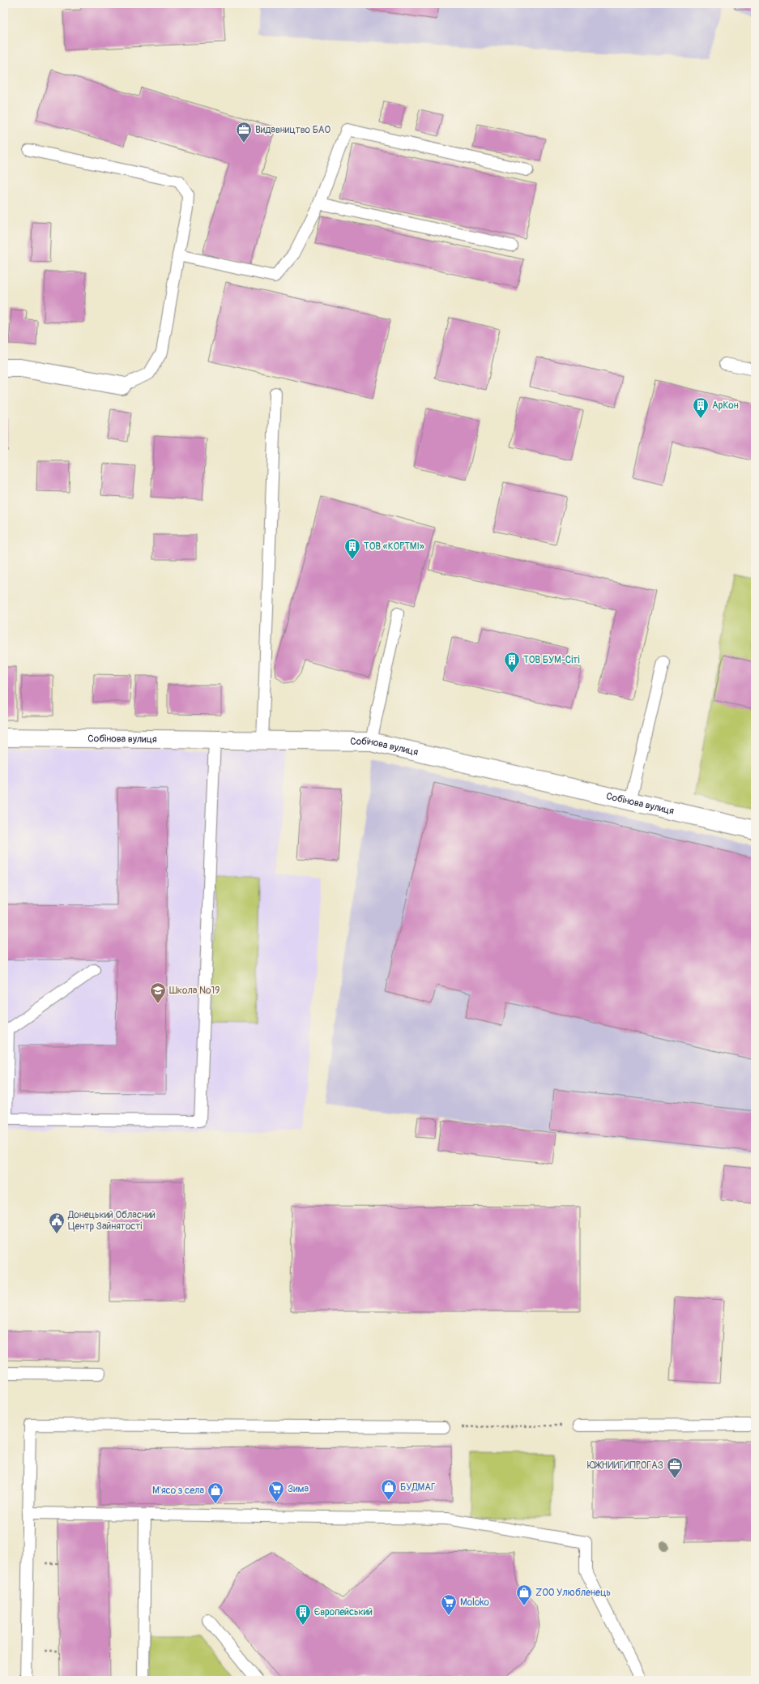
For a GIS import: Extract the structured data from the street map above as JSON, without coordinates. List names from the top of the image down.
{
  "streets": {
    "street": ["Собінова вулиця"]
  },
  "places": {
    "office": ["Видавництво БАО", "ЮЖНИИГИПРОГАЗ"],
    "building": [
      "АрКон",
      "ТОВ «КОРТМІ»",
      "ТОВ БУМ-Сіті",
      "Європейський"
    ],
    "school or university": ["Школа №19"],
    "public building": ["Донецький Обласний Центр Зайнятості"],
    "shop": ["БУДМАГ", "М'ясо з села", "ZOO Улюбленець"],
    "supermarket": ["Зима", "Moloko"]
  }
}
